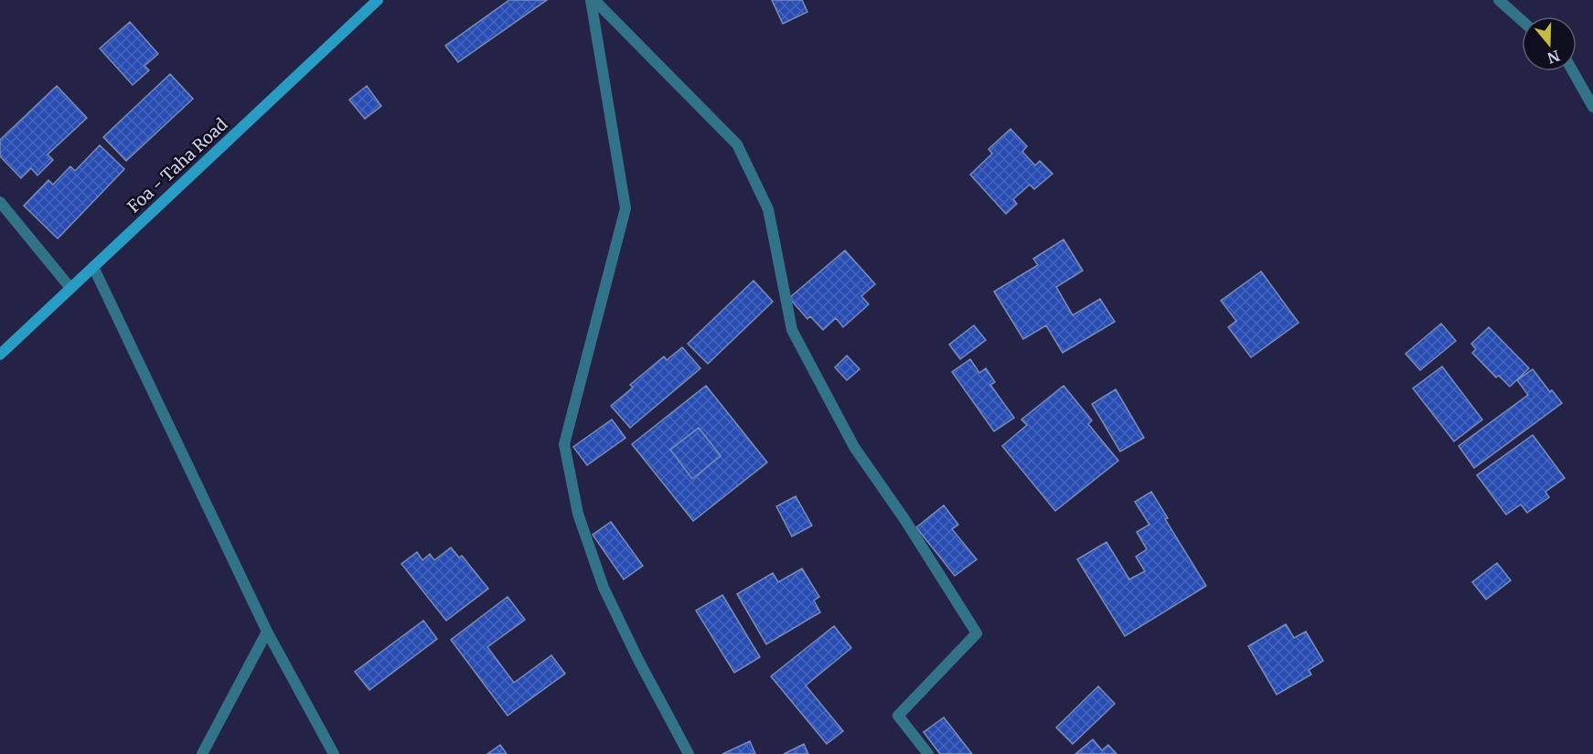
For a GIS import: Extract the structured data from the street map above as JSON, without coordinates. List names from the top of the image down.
{
  "streets": {
    "street": ["Foa - Taha Road"]
  },
  "north": "bottom"
}
